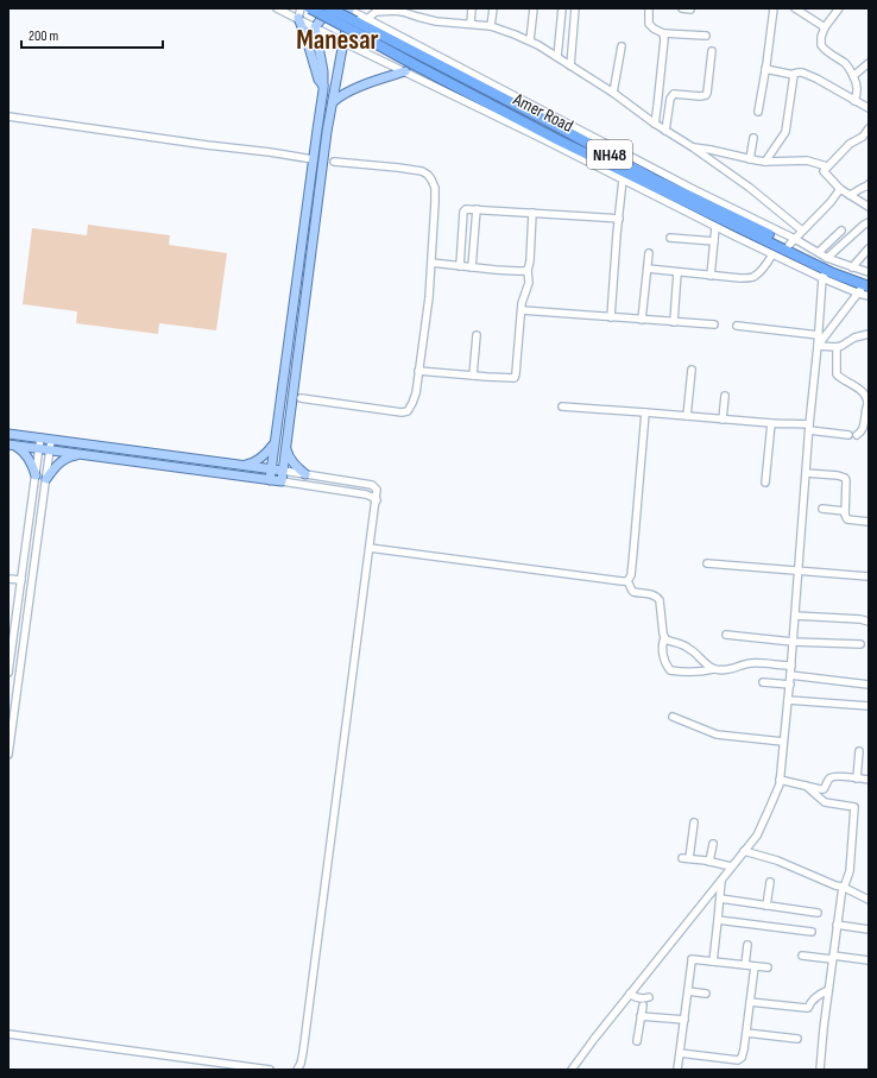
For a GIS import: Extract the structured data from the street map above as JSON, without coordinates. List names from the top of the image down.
{
  "streets": {
    "highway": ["Amer Road", "NH48"]
  },
  "districts": ["Manesar"],
  "scale_bar": "200 m"
}
